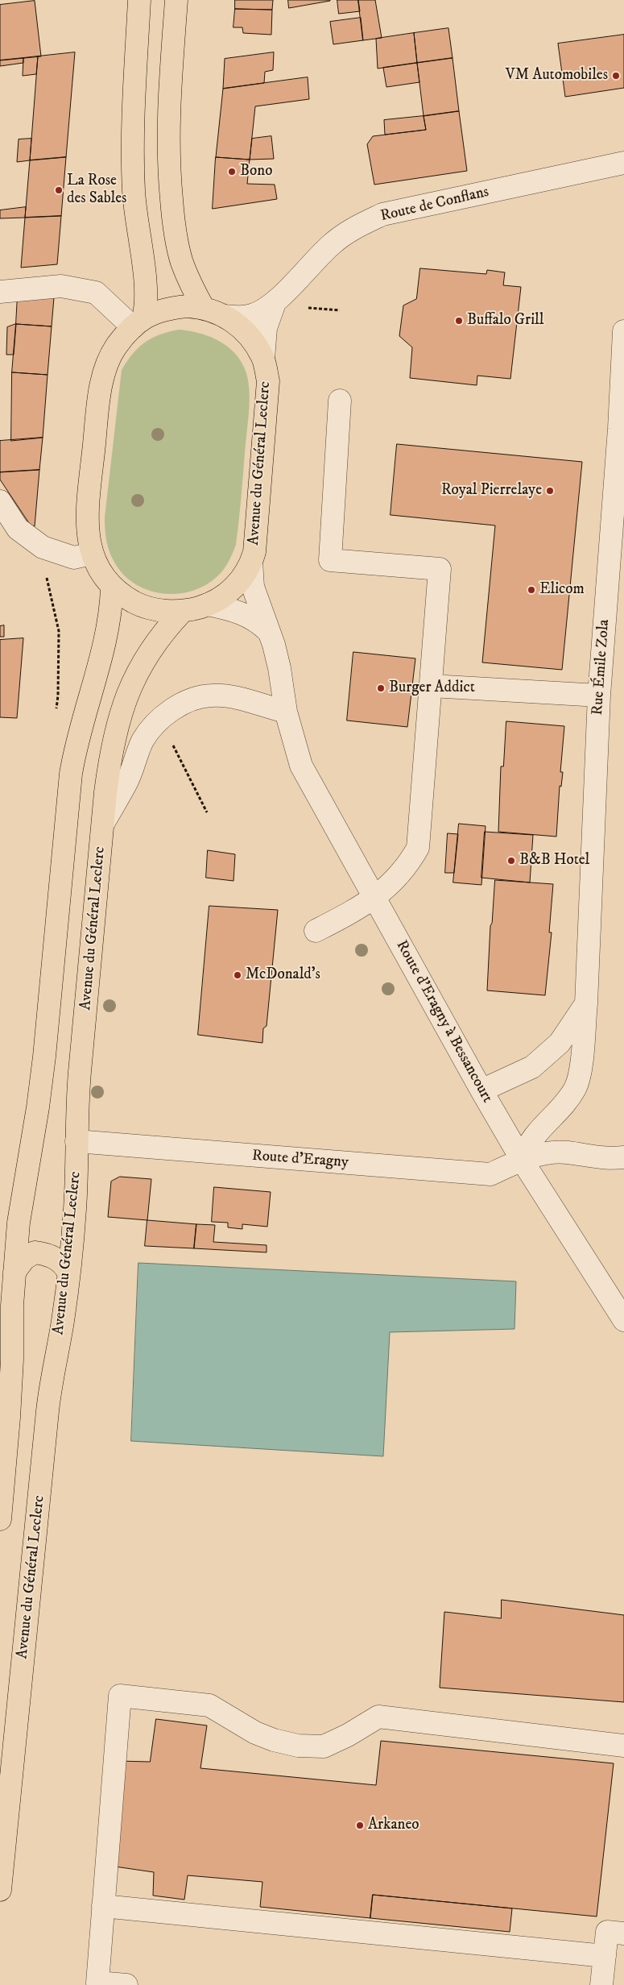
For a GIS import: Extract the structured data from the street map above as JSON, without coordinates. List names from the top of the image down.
{
  "streets": {
    "main road": ["Avenue du Général Leclerc"],
    "street": [
      "Route de Conflans",
      "Rue Émile Zola",
      "Route d'Eragny à Bessancourt",
      "Route d'Eragny"
    ]
  },
  "crossings": [
    ["Route de Conflans", "Avenue du Général Leclerc"],
    ["Avenue du Général Leclerc", "Route d'Eragny à Bessancourt"],
    ["Avenue du Général Leclerc", "Route d'Eragny"],
    ["Rue Émile Zola", "Route d'Eragny à Bessancourt"],
    ["Rue Émile Zola", "Route d'Eragny"],
    ["Route d'Eragny à Bessancourt", "Route d'Eragny"]
  ],
  "places": [
    "VM Automobiles",
    "Bono",
    "La Rose des Sables",
    "Buffalo Grill",
    "Royal Pierrelaye",
    "Elicom",
    "Burger Addict",
    "B&B Hotel",
    "McDonald's",
    "Arkaneo"
  ]
}
